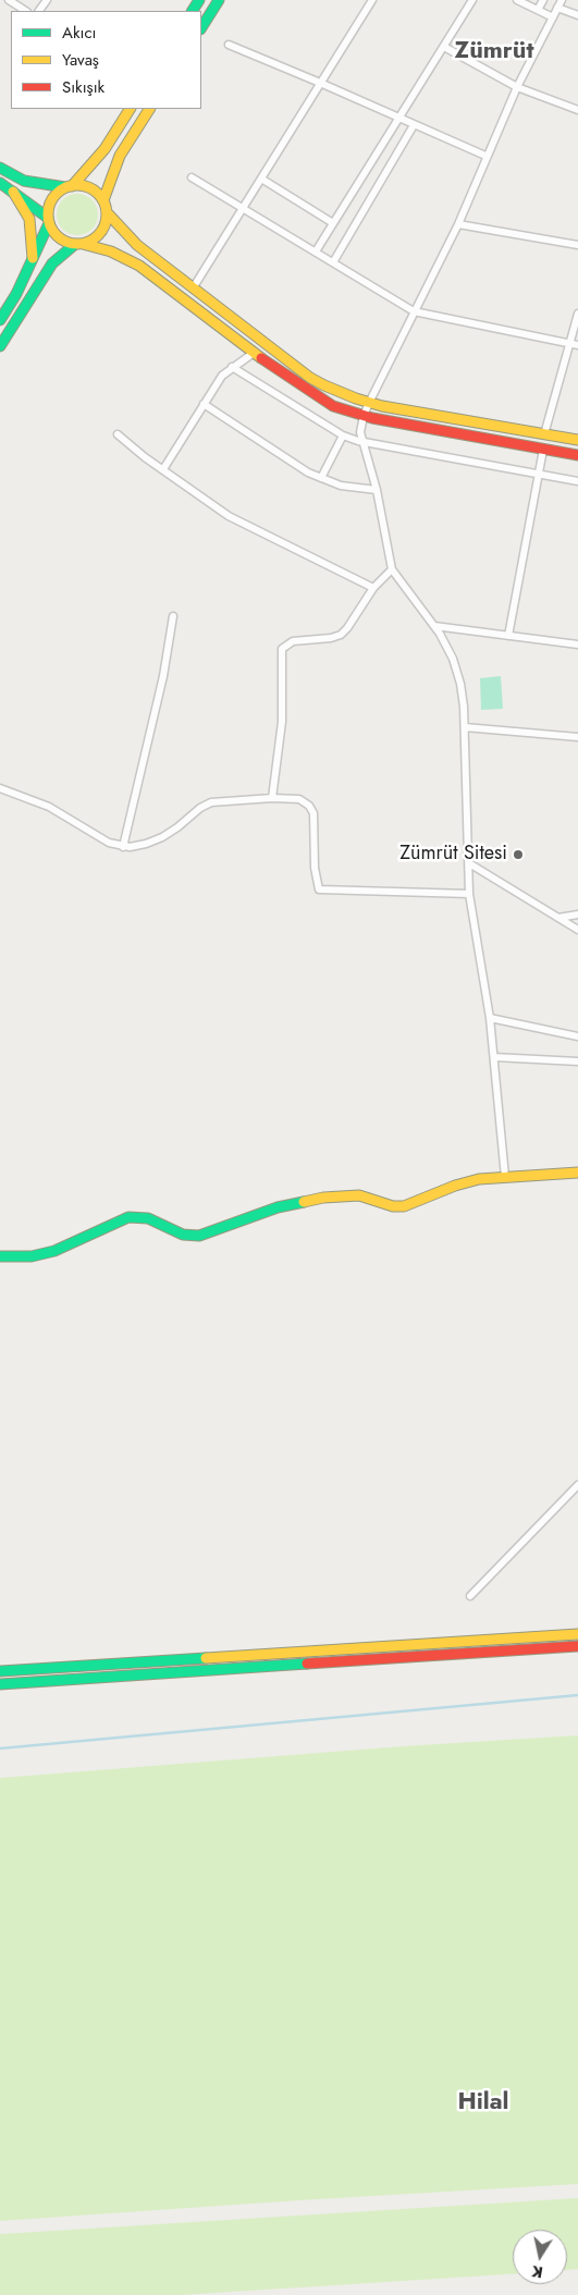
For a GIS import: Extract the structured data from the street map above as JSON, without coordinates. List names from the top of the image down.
{
  "districts": ["Zümrüt", "Hilal"],
  "places": ["Zümrüt Sitesi"],
  "legend": ["Akıcı", "Yavaş", "Sıkışık"],
  "north": "bottom"
}
